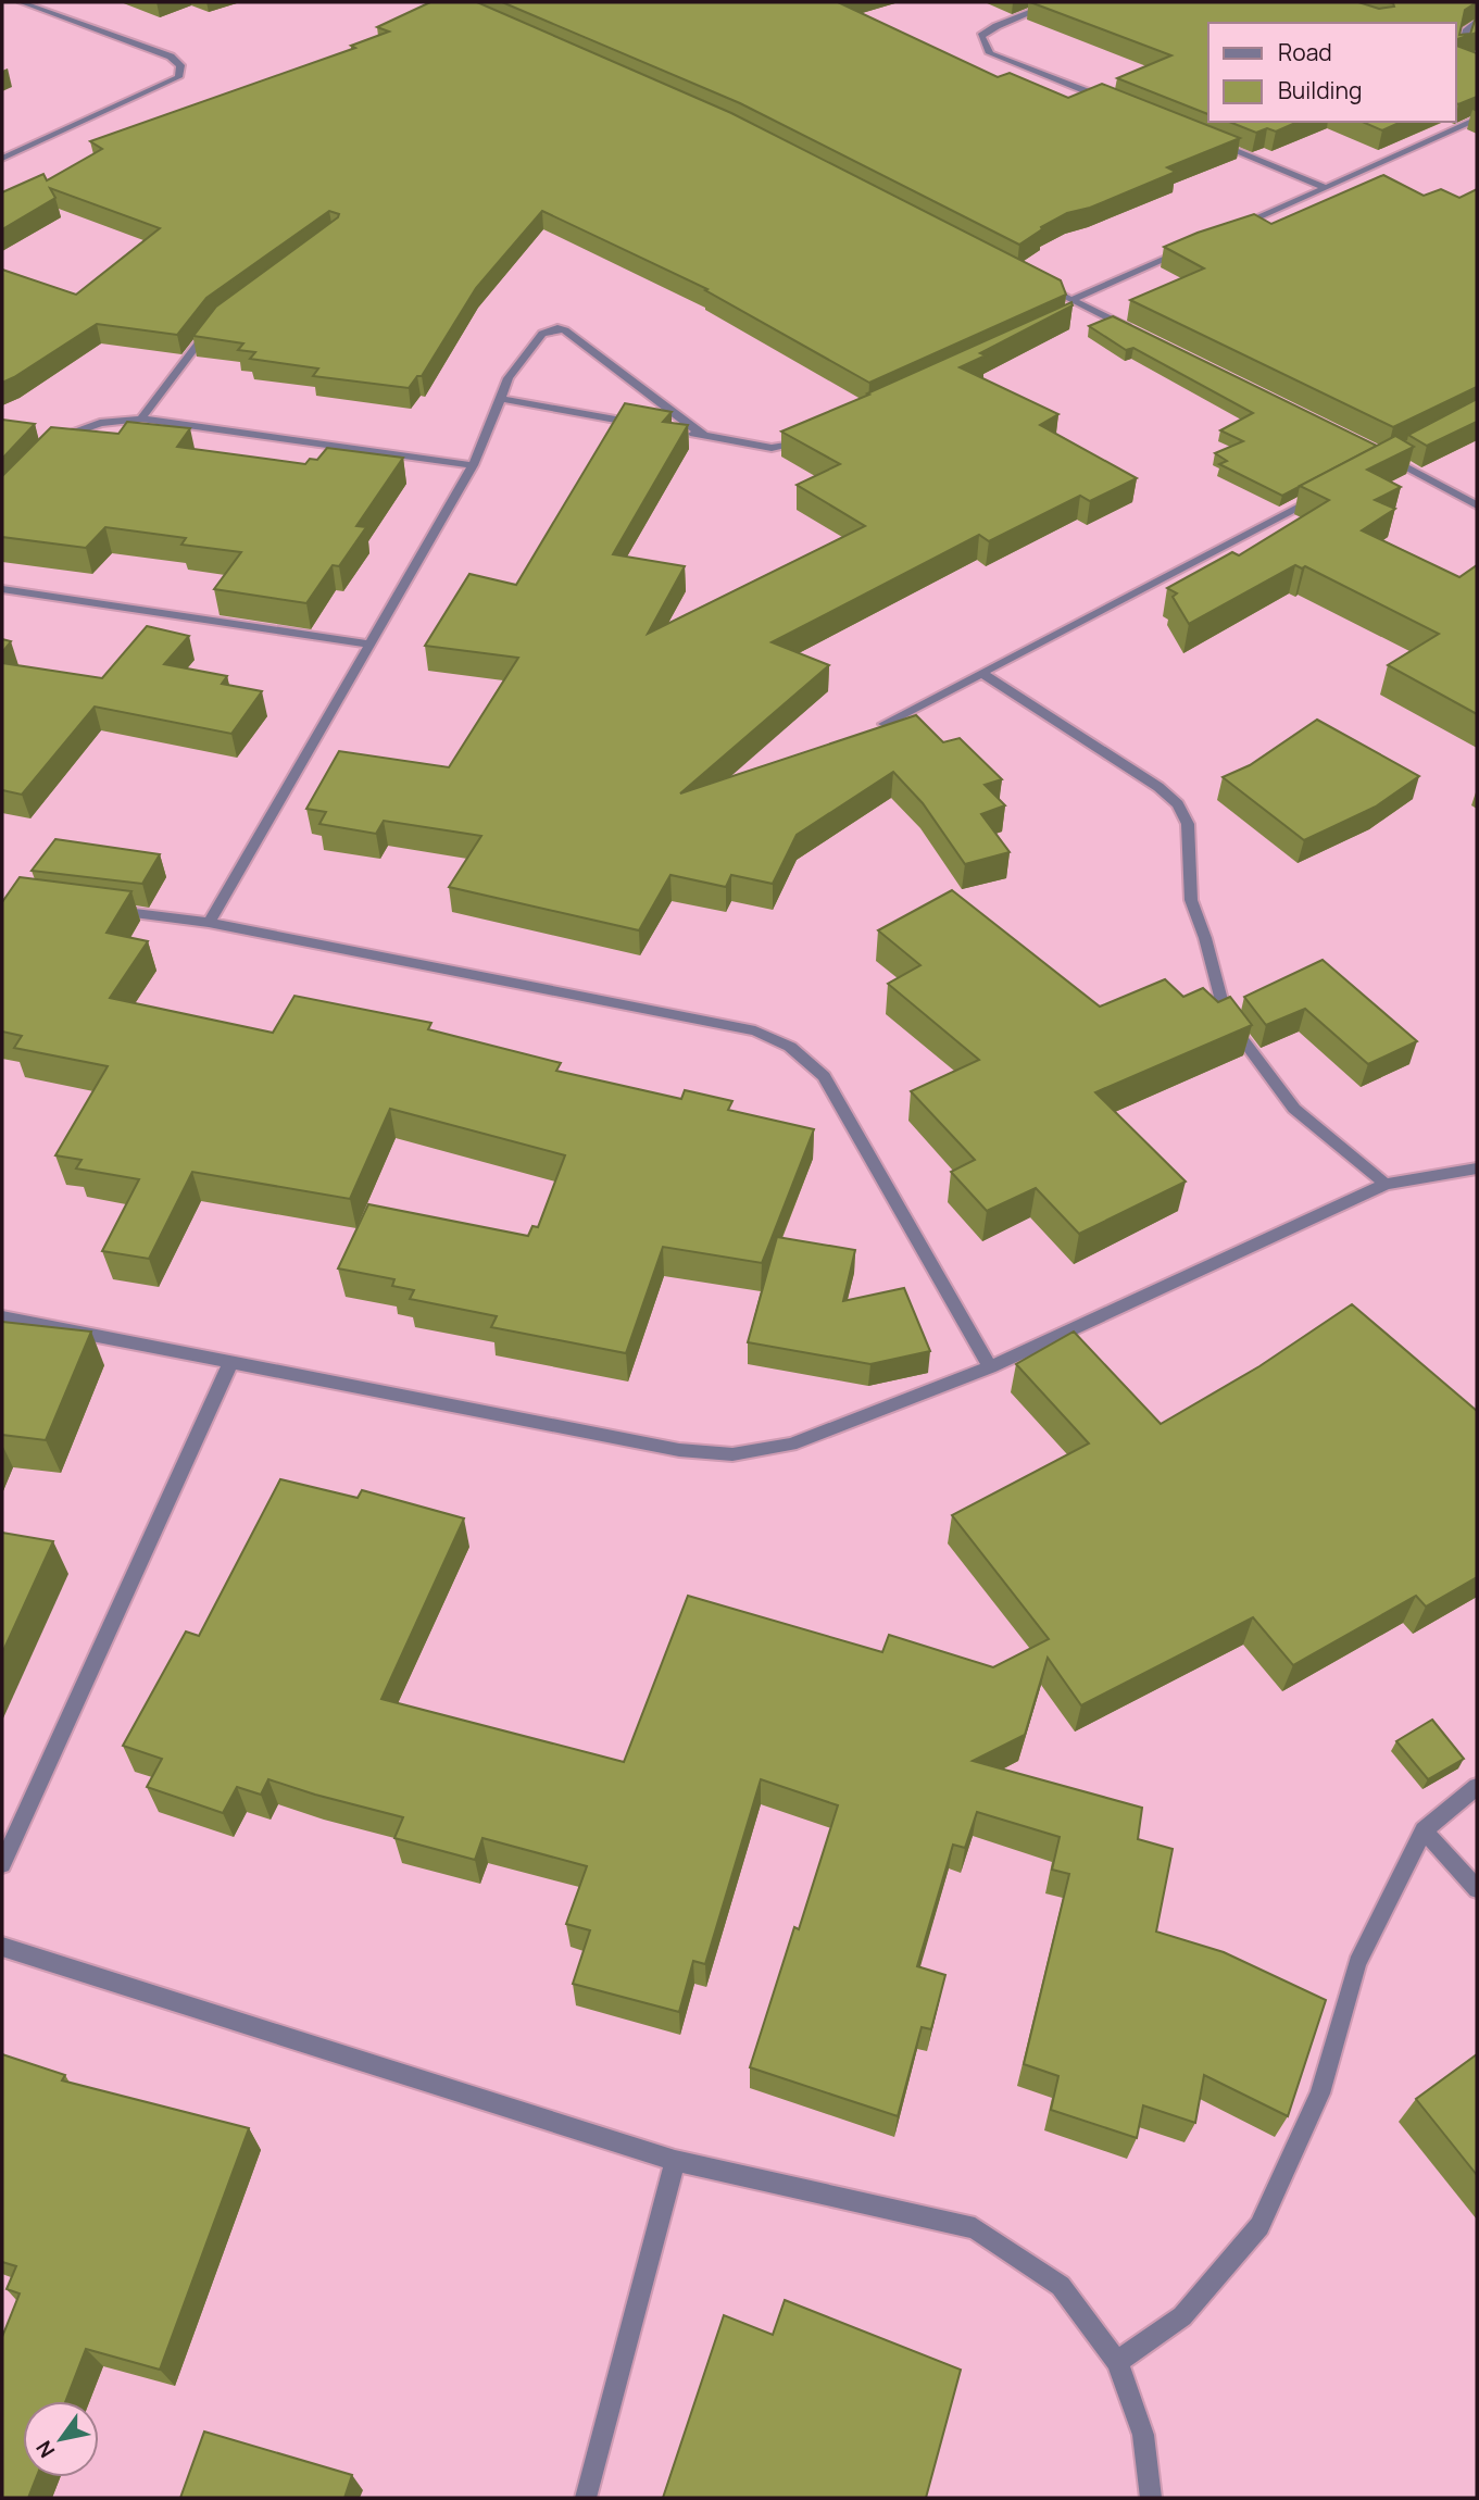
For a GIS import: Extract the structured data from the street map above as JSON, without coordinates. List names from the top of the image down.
{
  "legend": ["Road", "Building"],
  "north": "bottom left"
}
